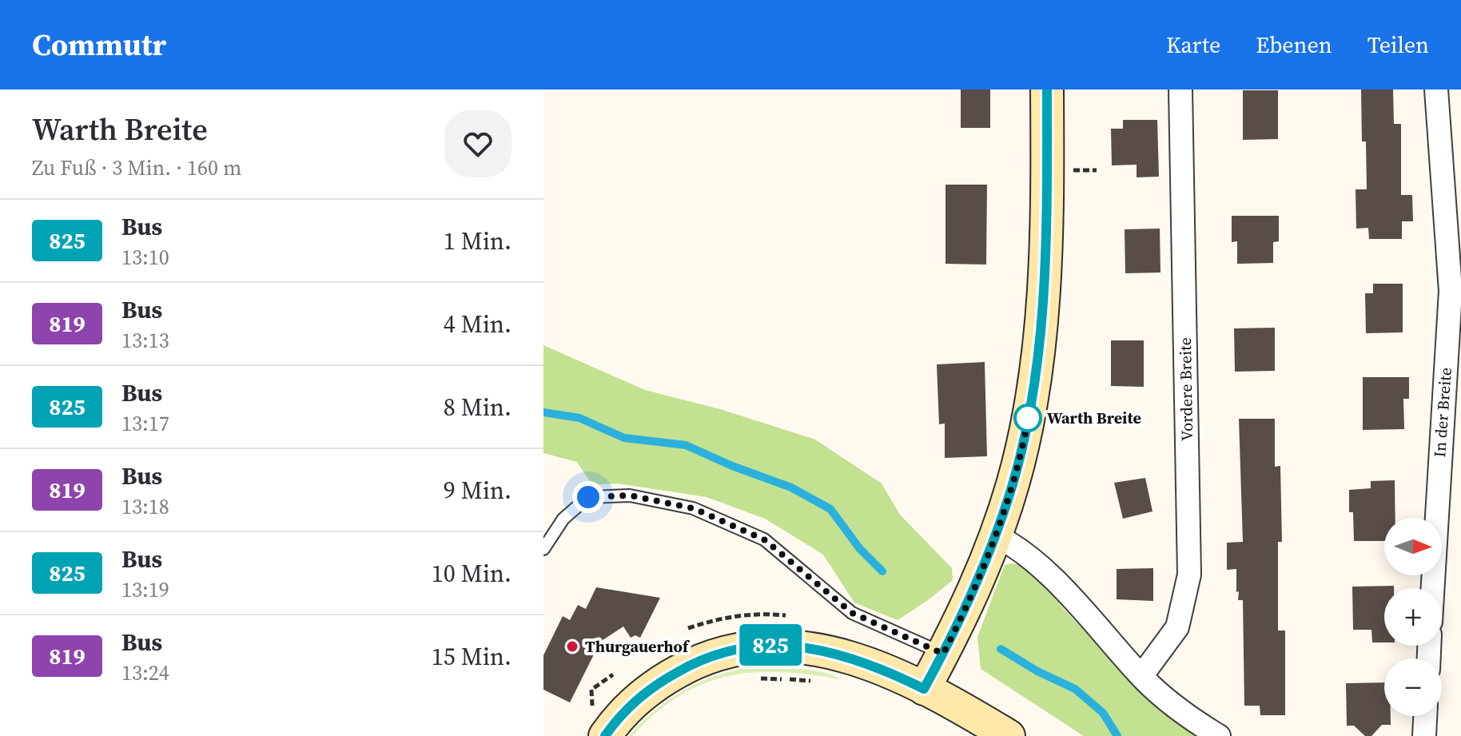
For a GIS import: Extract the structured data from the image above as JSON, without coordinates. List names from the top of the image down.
{
  "streets": {
    "street": ["Vordere Breite", "In der Breite"]
  },
  "places": ["Warth Breite", "Thurgauerhof"],
  "lines": ["bus line 825"],
  "north": "right",
  "page": {
    "header": "Commutr",
    "nav": ["Karte", "Ebenen", "Teilen"],
    "heading": ["Warth Breite", "Zu Fuß · 3 Min. · 160 m"],
    "on_map": "825",
    "list": [
      {
        "mark": "825",
        "name": "Bus",
        "note": "13:10",
        "value": "1 Min."
      },
      {
        "mark": "819",
        "name": "Bus",
        "note": "13:13",
        "value": "4 Min."
      },
      {
        "mark": "825",
        "name": "Bus",
        "note": "13:17",
        "value": "8 Min."
      },
      {
        "mark": "819",
        "name": "Bus",
        "note": "13:18",
        "value": "9 Min."
      },
      {
        "mark": "825",
        "name": "Bus",
        "note": "13:19",
        "value": "10 Min."
      },
      {
        "mark": "819",
        "name": "Bus",
        "note": "13:24",
        "value": "15 Min."
      }
    ],
    "map_buttons": ["+", "−"]
  }
}
